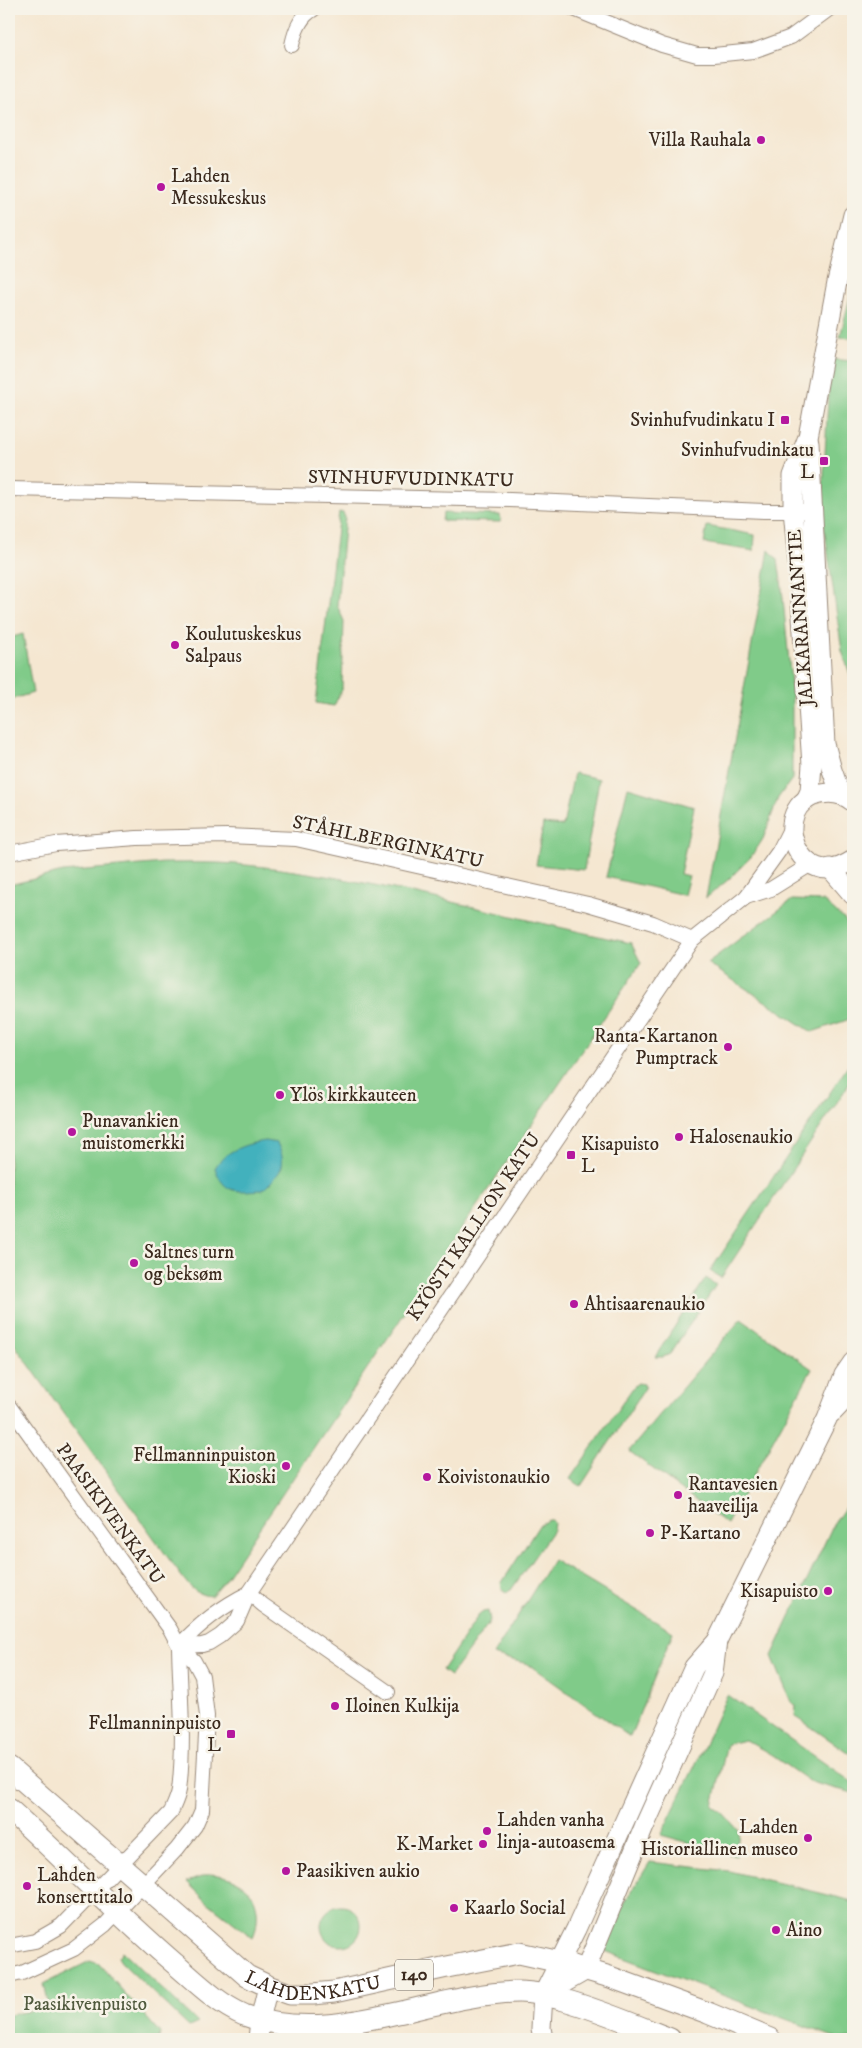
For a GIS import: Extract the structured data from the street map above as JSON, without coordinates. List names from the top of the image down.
{
  "streets": {
    "main road": ["JALKARANNANTIE", "LAHDENKATU", "140"],
    "street": [
      "SVINHUFVUDINKATU",
      "STÅHLBERGINKATU",
      "KYÖSTI KALLION KATU",
      "PAASIKIVENKATU"
    ]
  },
  "crossings": [
    ["SVINHUFVUDINKATU", "JALKARANNANTIE"],
    ["JALKARANNANTIE", "KYÖSTI KALLION KATU"],
    ["STÅHLBERGINKATU", "KYÖSTI KALLION KATU"],
    ["KYÖSTI KALLION KATU", "PAASIKIVENKATU"],
    ["PAASIKIVENKATU", "LAHDENKATU"],
    ["PAASIKIVENKATU", "140"],
    ["LAHDENKATU", "140"]
  ],
  "parks": ["Paasikivenpuisto"],
  "places": {
    "other": [
      "Villa Rauhala",
      "Lahden Messukeskus",
      "Koulutuskeskus Salpaus",
      "Ranta-Kartanon Pumptrack",
      "Ylös kirkkauteen",
      "Punavankien muistomerkki",
      "Halosenaukio",
      "Saltnes turn og beksøm",
      "Ahtisaarenaukio",
      "Fellmanninpuiston Kioski",
      "Koivistonaukio",
      "Rantavesien haaveilija",
      "P-Kartano",
      "Kisapuisto",
      "Iloinen Kulkija",
      "Lahden vanha linja-autoasema",
      "Lahden Historiallinen museo",
      "K-Market",
      "Paasikiven aukio",
      "Lahden konserttitalo",
      "Kaarlo Social",
      "Aino"
    ],
    "transit": [
      "Svinhufvudinkatu I",
      "Svinhufvudinkatu L",
      "Kisapuisto L",
      "Fellmanninpuisto L"
    ]
  }
}
